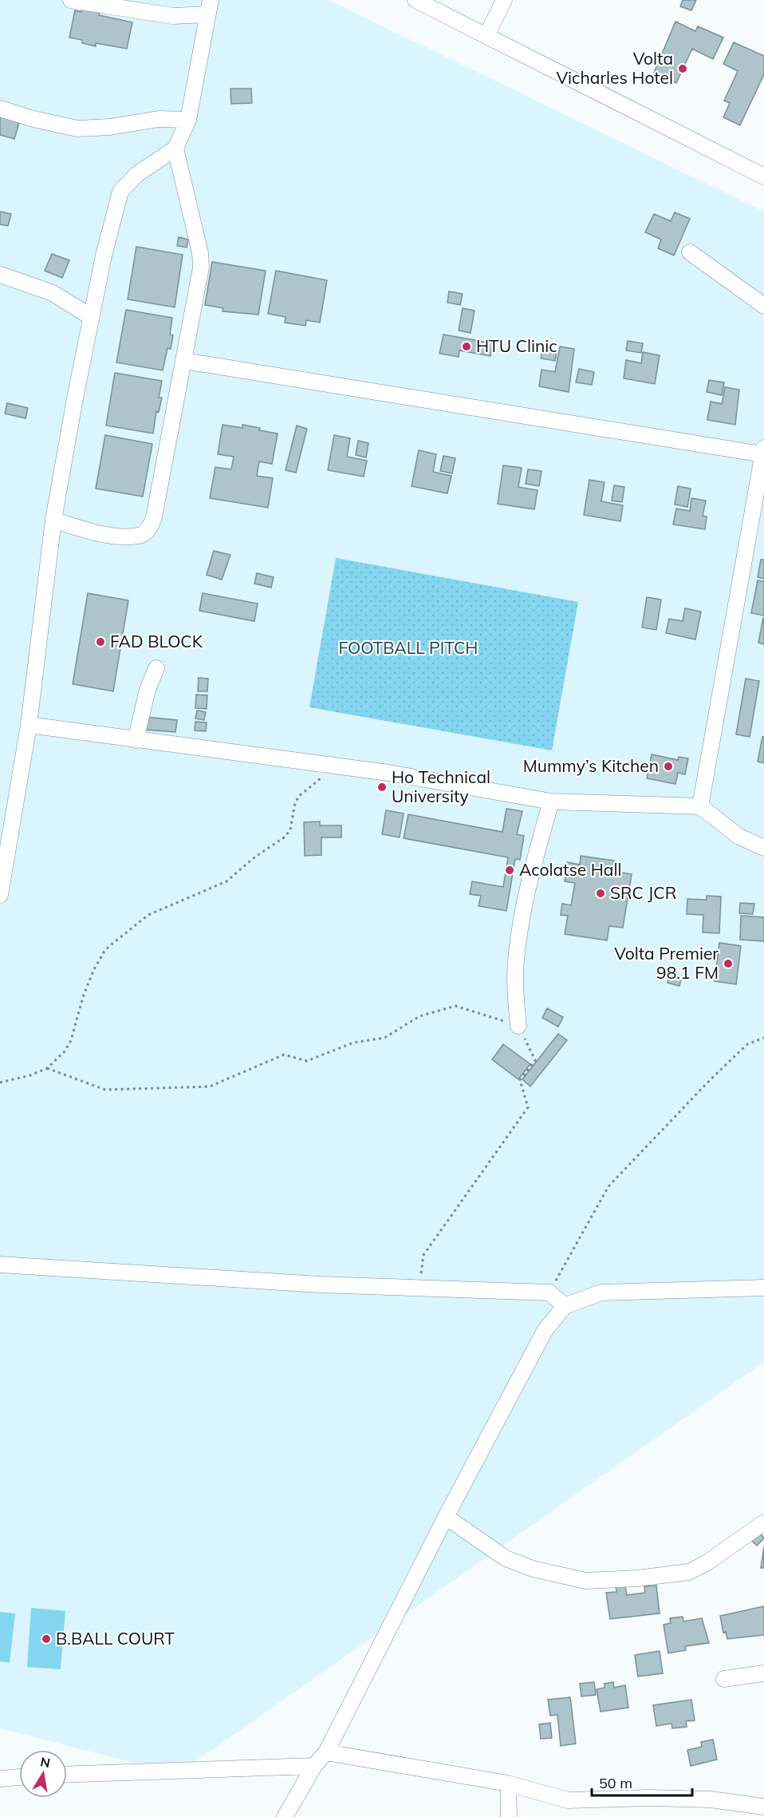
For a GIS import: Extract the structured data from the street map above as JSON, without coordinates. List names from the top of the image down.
{
  "parks": ["FOOTBALL PITCH"],
  "places": [
    "Volta Vicharles Hotel",
    "HTU Clinic",
    "FAD BLOCK",
    "Mummy’s Kitchen",
    "Ho Technical University",
    "Acolatse Hall",
    "SRC JCR",
    "Volta Premier 98.1 FM",
    "B.BALL COURT"
  ],
  "scale_bar": "50 m",
  "north": "top"
}
